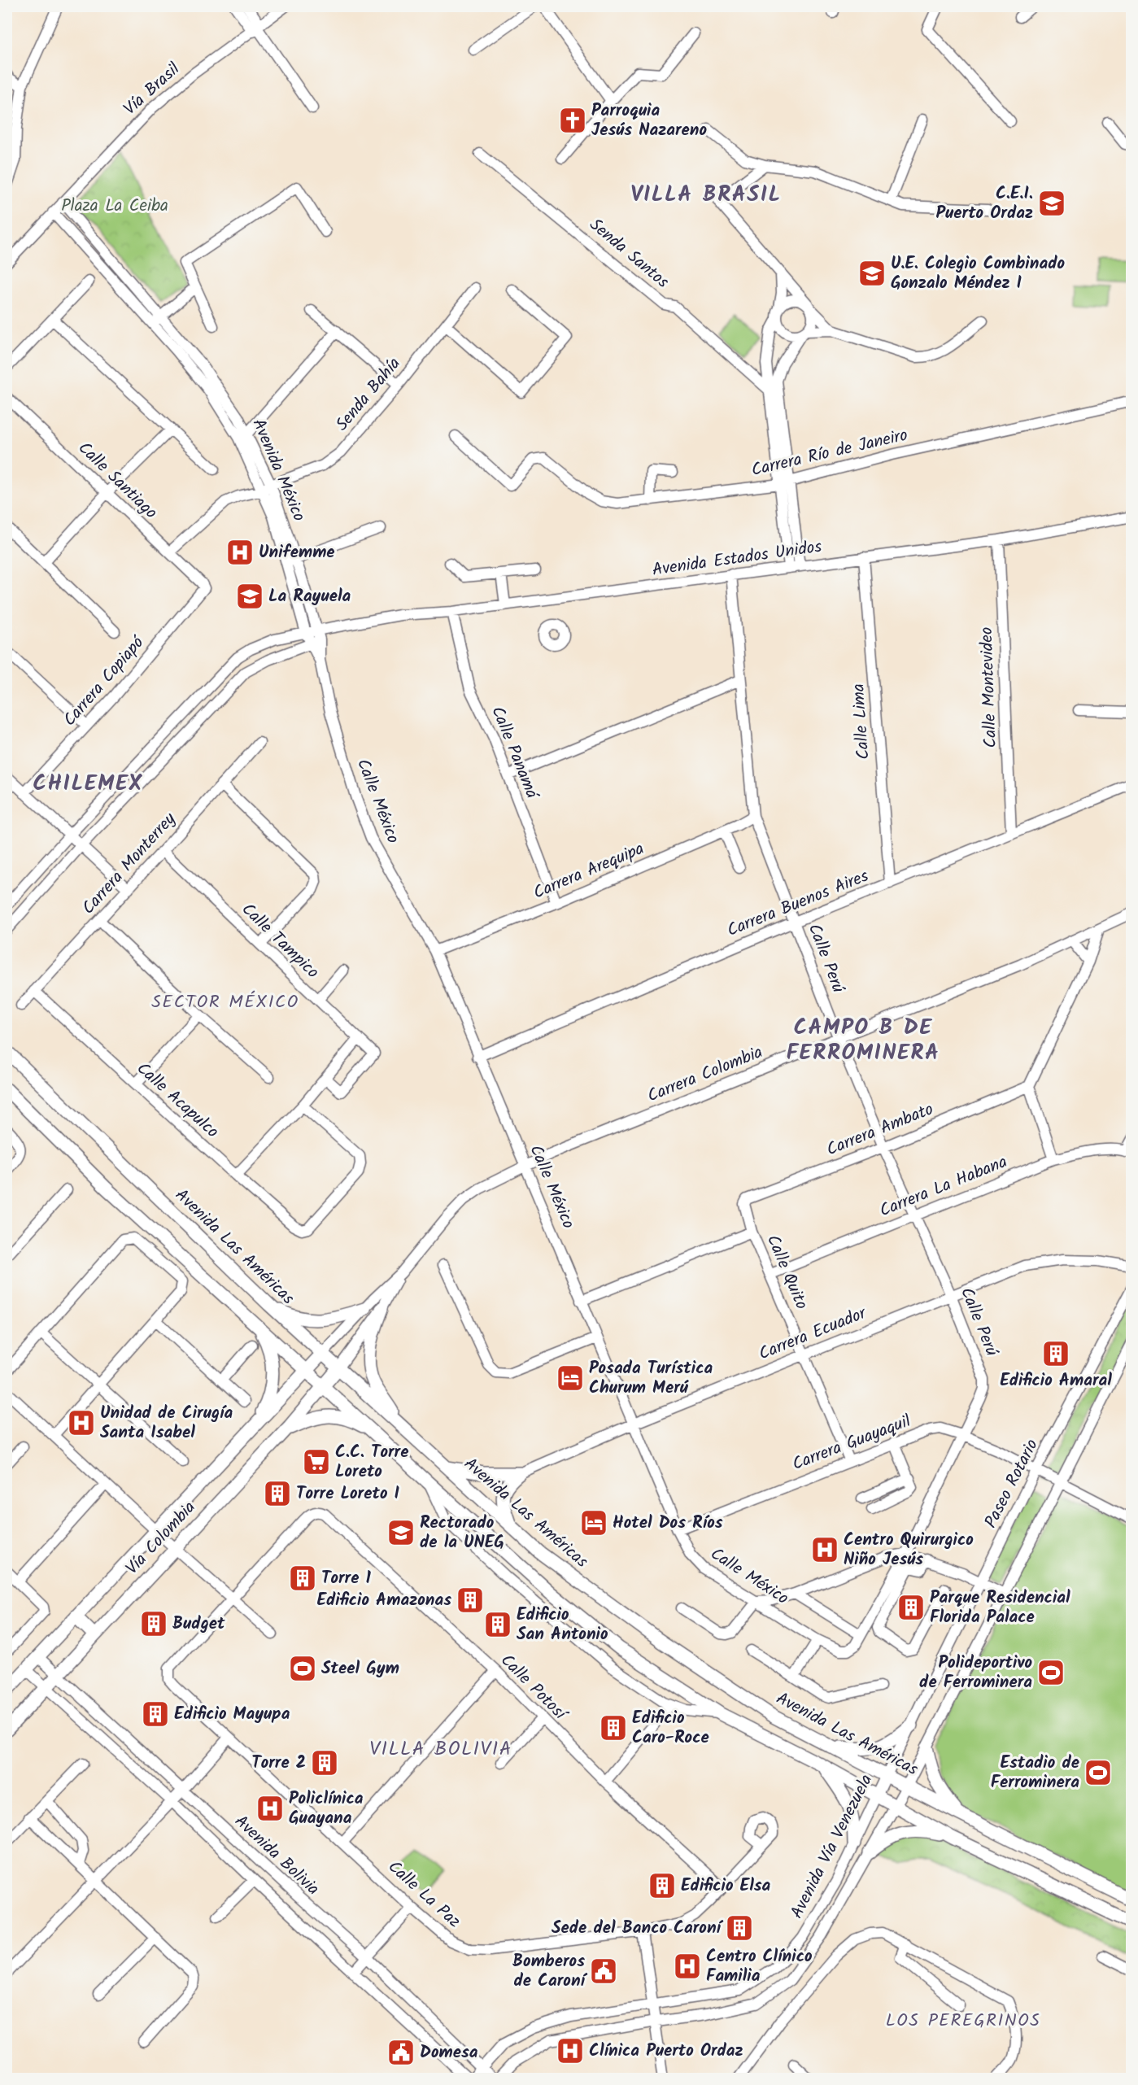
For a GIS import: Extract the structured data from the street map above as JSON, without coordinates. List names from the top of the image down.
{
  "streets": {
    "main road": ["Avenida Las Américas", "Vía Colombia"],
    "street": [
      "Vía Brasil",
      "Senda Santos",
      "Senda Bahía",
      "Carrera Río de Janeiro",
      "Avenida México",
      "Calle Santiago",
      "Avenida Estados Unidos",
      "Carrera Copiapó",
      "Calle Montevideo",
      "Calle Lima",
      "Calle Panamá",
      "Calle México",
      "Carrera Monterrey",
      "Carrera Arequipa",
      "Carrera Buenos Aires",
      "Calle Tampico",
      "Calle Perú",
      "Carrera Colombia",
      "Calle Acapulco",
      "Carrera Ambato",
      "Carrera La Habana",
      "Calle Quito",
      "Carrera Ecuador",
      "Carrera Guayaquil",
      "Paseo Rotario",
      "Calle Potosí",
      "Avenida Vía Venezuela",
      "Avenida Bolivia",
      "Calle La Paz"
    ]
  },
  "crossings": [
    ["Vía Brasil", "Avenida México"],
    ["Senda Bahía", "Avenida México"],
    ["Senda Bahía", "Calle Santiago"],
    ["Avenida México", "Avenida Estados Unidos"],
    ["Avenida México", "Calle México"],
    ["Calle Santiago", "Carrera Copiapó"],
    ["Avenida Estados Unidos", "Calle Montevideo"],
    ["Avenida Estados Unidos", "Calle Lima"],
    ["Avenida Estados Unidos", "Calle Panamá"],
    ["Avenida Estados Unidos", "Calle Perú"],
    ["Calle Montevideo", "Carrera Buenos Aires"],
    ["Calle Lima", "Carrera Buenos Aires"],
    ["Calle Panamá", "Carrera Arequipa"],
    ["Calle México", "Carrera Arequipa"],
    ["Calle México", "Carrera Buenos Aires"],
    ["Calle México", "Carrera Colombia"],
    ["Calle México", "Carrera Ecuador"],
    ["Calle México", "Carrera Guayaquil"],
    ["Carrera Monterrey", "Calle Tampico"],
    ["Carrera Monterrey", "Calle Acapulco"],
    ["Carrera Arequipa", "Calle Perú"],
    ["Carrera Buenos Aires", "Calle Perú"],
    ["Calle Perú", "Carrera Colombia"],
    ["Calle Perú", "Carrera Ambato"],
    ["Calle Perú", "Carrera La Habana"],
    ["Calle Perú", "Carrera Ecuador"],
    ["Calle Perú", "Carrera Guayaquil"],
    ["Carrera Colombia", "Avenida Las Américas"],
    ["Carrera Colombia", "Vía Colombia"],
    ["Carrera Ambato", "Calle Quito"],
    ["Carrera La Habana", "Calle Quito"],
    ["Avenida Las Américas", "Paseo Rotario"],
    ["Avenida Las Américas", "Vía Colombia"],
    ["Avenida Las Américas", "Avenida Vía Venezuela"],
    ["Calle Quito", "Carrera Ecuador"],
    ["Calle Quito", "Carrera Guayaquil"],
    ["Carrera Guayaquil", "Paseo Rotario"],
    ["Paseo Rotario", "Avenida Vía Venezuela"],
    ["Vía Colombia", "Avenida Bolivia"],
    ["Calle Potosí", "Calle La Paz"],
    ["Avenida Vía Venezuela", "Avenida Bolivia"]
  ],
  "districts": [
    "VILLA BRASIL",
    "CHILEMEX",
    "SECTOR MÉXICO",
    "CAMPO B DE FERROMINERA",
    "VILLA BOLIVIA",
    "LOS PEREGRINOS"
  ],
  "parks": ["Plaza La Ceiba"],
  "places": {
    "church": ["Parroquia Jesús Nazareno"],
    "school or university": [
      "C.E.I. Puerto Ordaz",
      "U.E. Colegio Combinado Gonzalo Méndez I",
      "La Rayuela",
      "Rectorado de la UNEG"
    ],
    "hospital": [
      "Unifemme",
      "Unidad de Cirugía Santa Isabel",
      "Centro Quirurgico Niño Jesús",
      "Policlínica Guayana",
      "Centro Clínico Familia",
      "Clínica Puerto Ordaz"
    ],
    "building": [
      "Edificio Amaral",
      "Torre Loreto I",
      "Torre 1",
      "Edificio Amazonas",
      "Parque Residencial Florida Palace",
      "Budget",
      "Edificio San Antonio",
      "Edificio Mayupa",
      "Edificio Caro-Roce",
      "Torre 2",
      "Edificio Elsa",
      "Sede del Banco Caroní"
    ],
    "hotel": ["Posada Turística Churum Merú", "Hotel Dos Ríos"],
    "supermarket": ["C.C. Torre Loreto"],
    "sports": ["Steel Gym", "Polideportivo de Ferrominera", "Estadio de Ferrominera"],
    "public building": ["Bomberos de Caroní", "Domesa"]
  }
}
